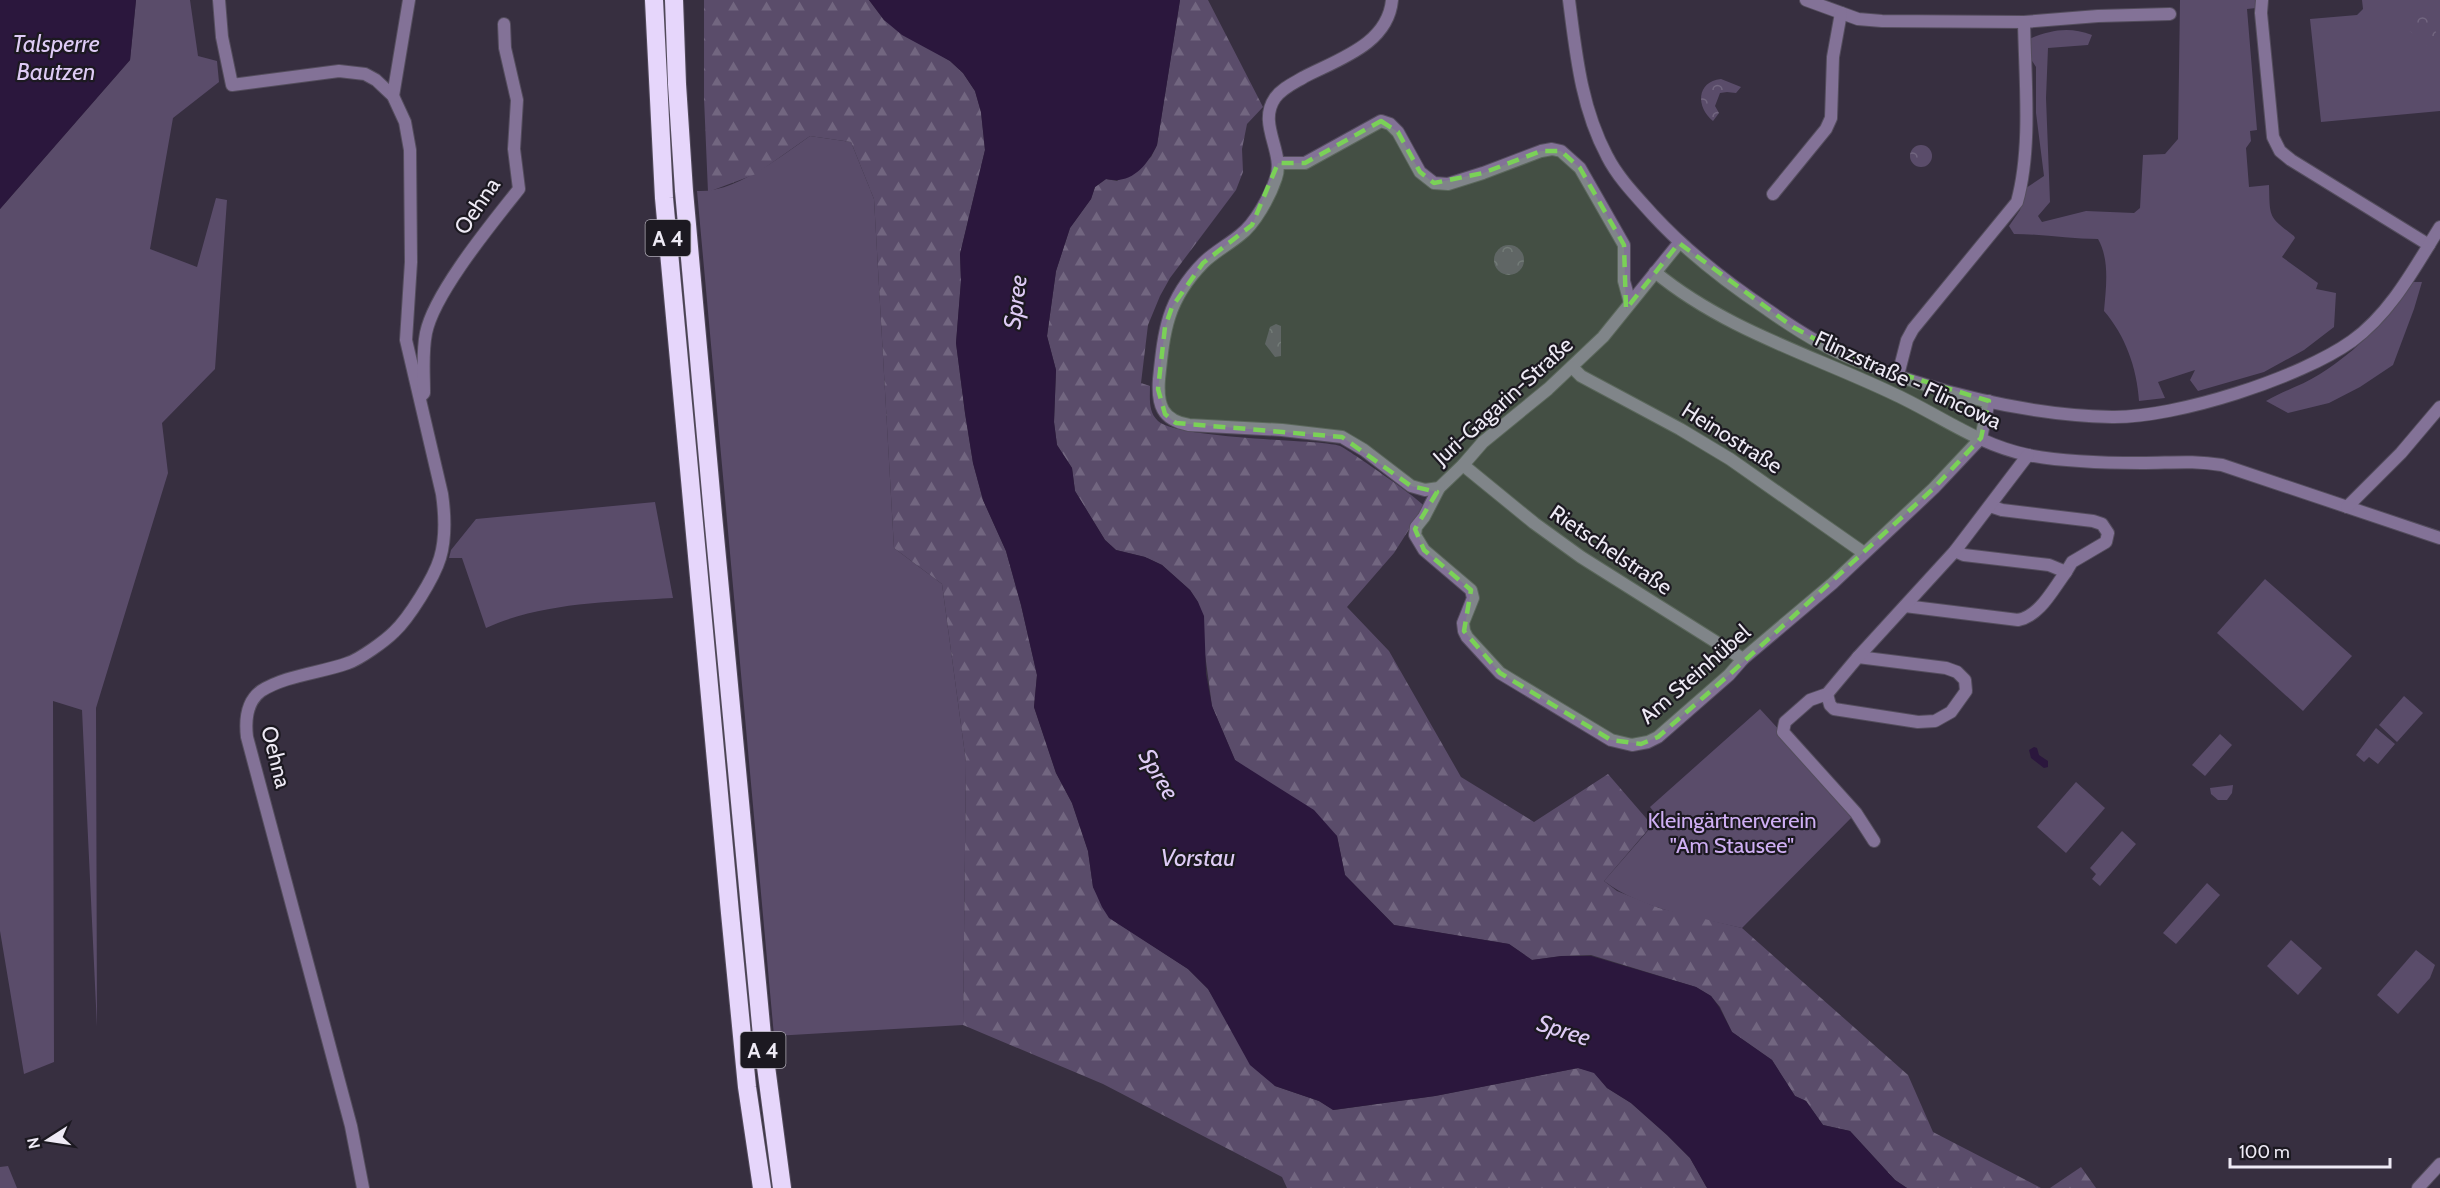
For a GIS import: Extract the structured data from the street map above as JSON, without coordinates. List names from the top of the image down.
{
  "streets": {
    "highway": ["A 4"],
    "street": [
      "Oehna",
      "Flinzstraße - Flincowa",
      "Juri-Gagarin-Straße",
      "Heinostraße",
      "Rietschelstraße",
      "Am Steinhübel"
    ]
  },
  "crossings": [
    ["Flinzstraße - Flincowa", "Juri-Gagarin-Straße"],
    ["Flinzstraße - Flincowa", "Am Steinhübel"],
    ["Juri-Gagarin-Straße", "Heinostraße"],
    ["Juri-Gagarin-Straße", "Rietschelstraße"],
    ["Juri-Gagarin-Straße", "Am Steinhübel"],
    ["Heinostraße", "Am Steinhübel"],
    ["Rietschelstraße", "Am Steinhübel"]
  ],
  "water": ["Talsperre Bautzen", "Spree", "Vorstau"],
  "parks": ["Kleingärtnerverein \"Am Stausee\""],
  "scale_bar": "100 m",
  "north": "left"
}
